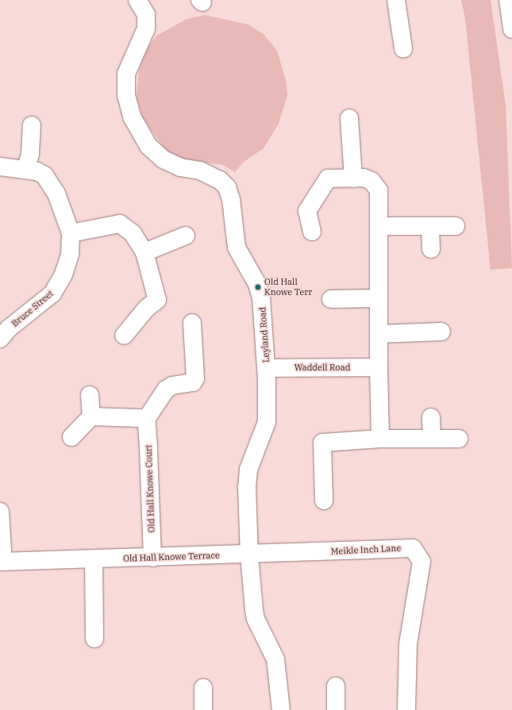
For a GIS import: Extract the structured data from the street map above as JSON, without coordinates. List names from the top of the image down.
{
  "streets": {
    "street": [
      "Bruce Street",
      "Leyland Road",
      "Waddell Road",
      "Old Hall Knowe Court",
      "Meikle Inch Lane",
      "Old Hall Knowe Terrace"
    ]
  },
  "crossings": [
    ["Leyland Road", "Waddell Road"],
    ["Leyland Road", "Meikle Inch Lane"],
    ["Leyland Road", "Old Hall Knowe Terrace"],
    ["Old Hall Knowe Court", "Old Hall Knowe Terrace"],
    ["Meikle Inch Lane", "Old Hall Knowe Terrace"]
  ],
  "places": ["Old Hall Knowe Terr"]
}
